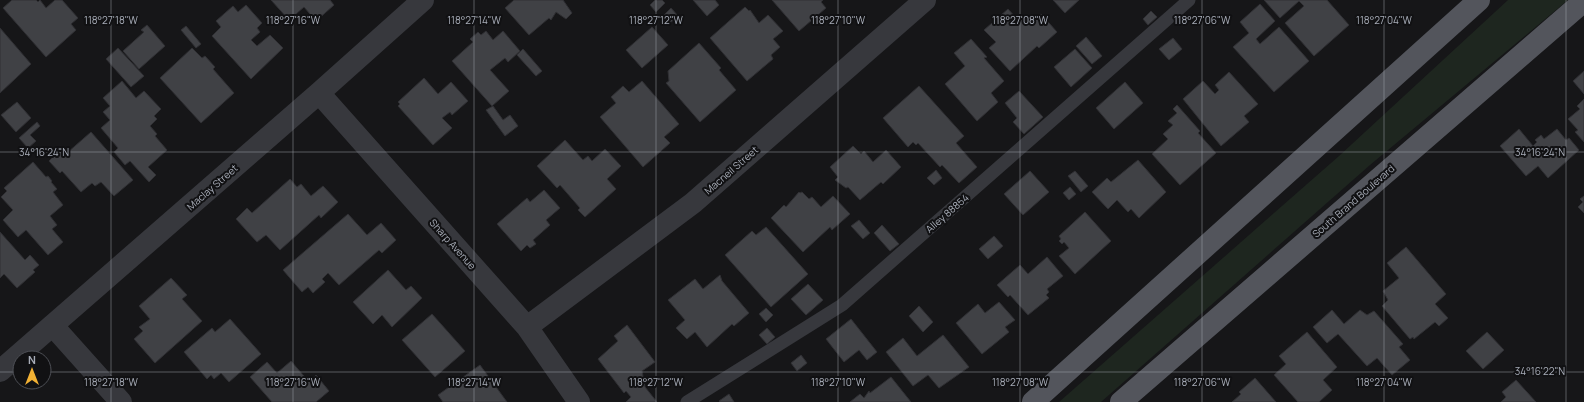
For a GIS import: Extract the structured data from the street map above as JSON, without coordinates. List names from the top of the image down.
{
  "streets": {
    "main road": ["South Brand Boulevard"],
    "street": ["Macneil Street", "Maclay Street", "Sharp Avenue"],
    "lane": ["Alley 88854"]
  },
  "crossings": [
    ["Macneil Street", "Sharp Avenue"],
    ["Maclay Street", "Sharp Avenue"]
  ],
  "north": "top",
  "coordinates": [
    "118°27'18\"W",
    "118°27'16\"W",
    "118°27'14\"W",
    "118°27'12\"W",
    "118°27'10\"W",
    "118°27'08\"W",
    "118°27'06\"W",
    "118°27'04\"W",
    "34°16'24\"N",
    "34°16'22\"N"
  ]
}
